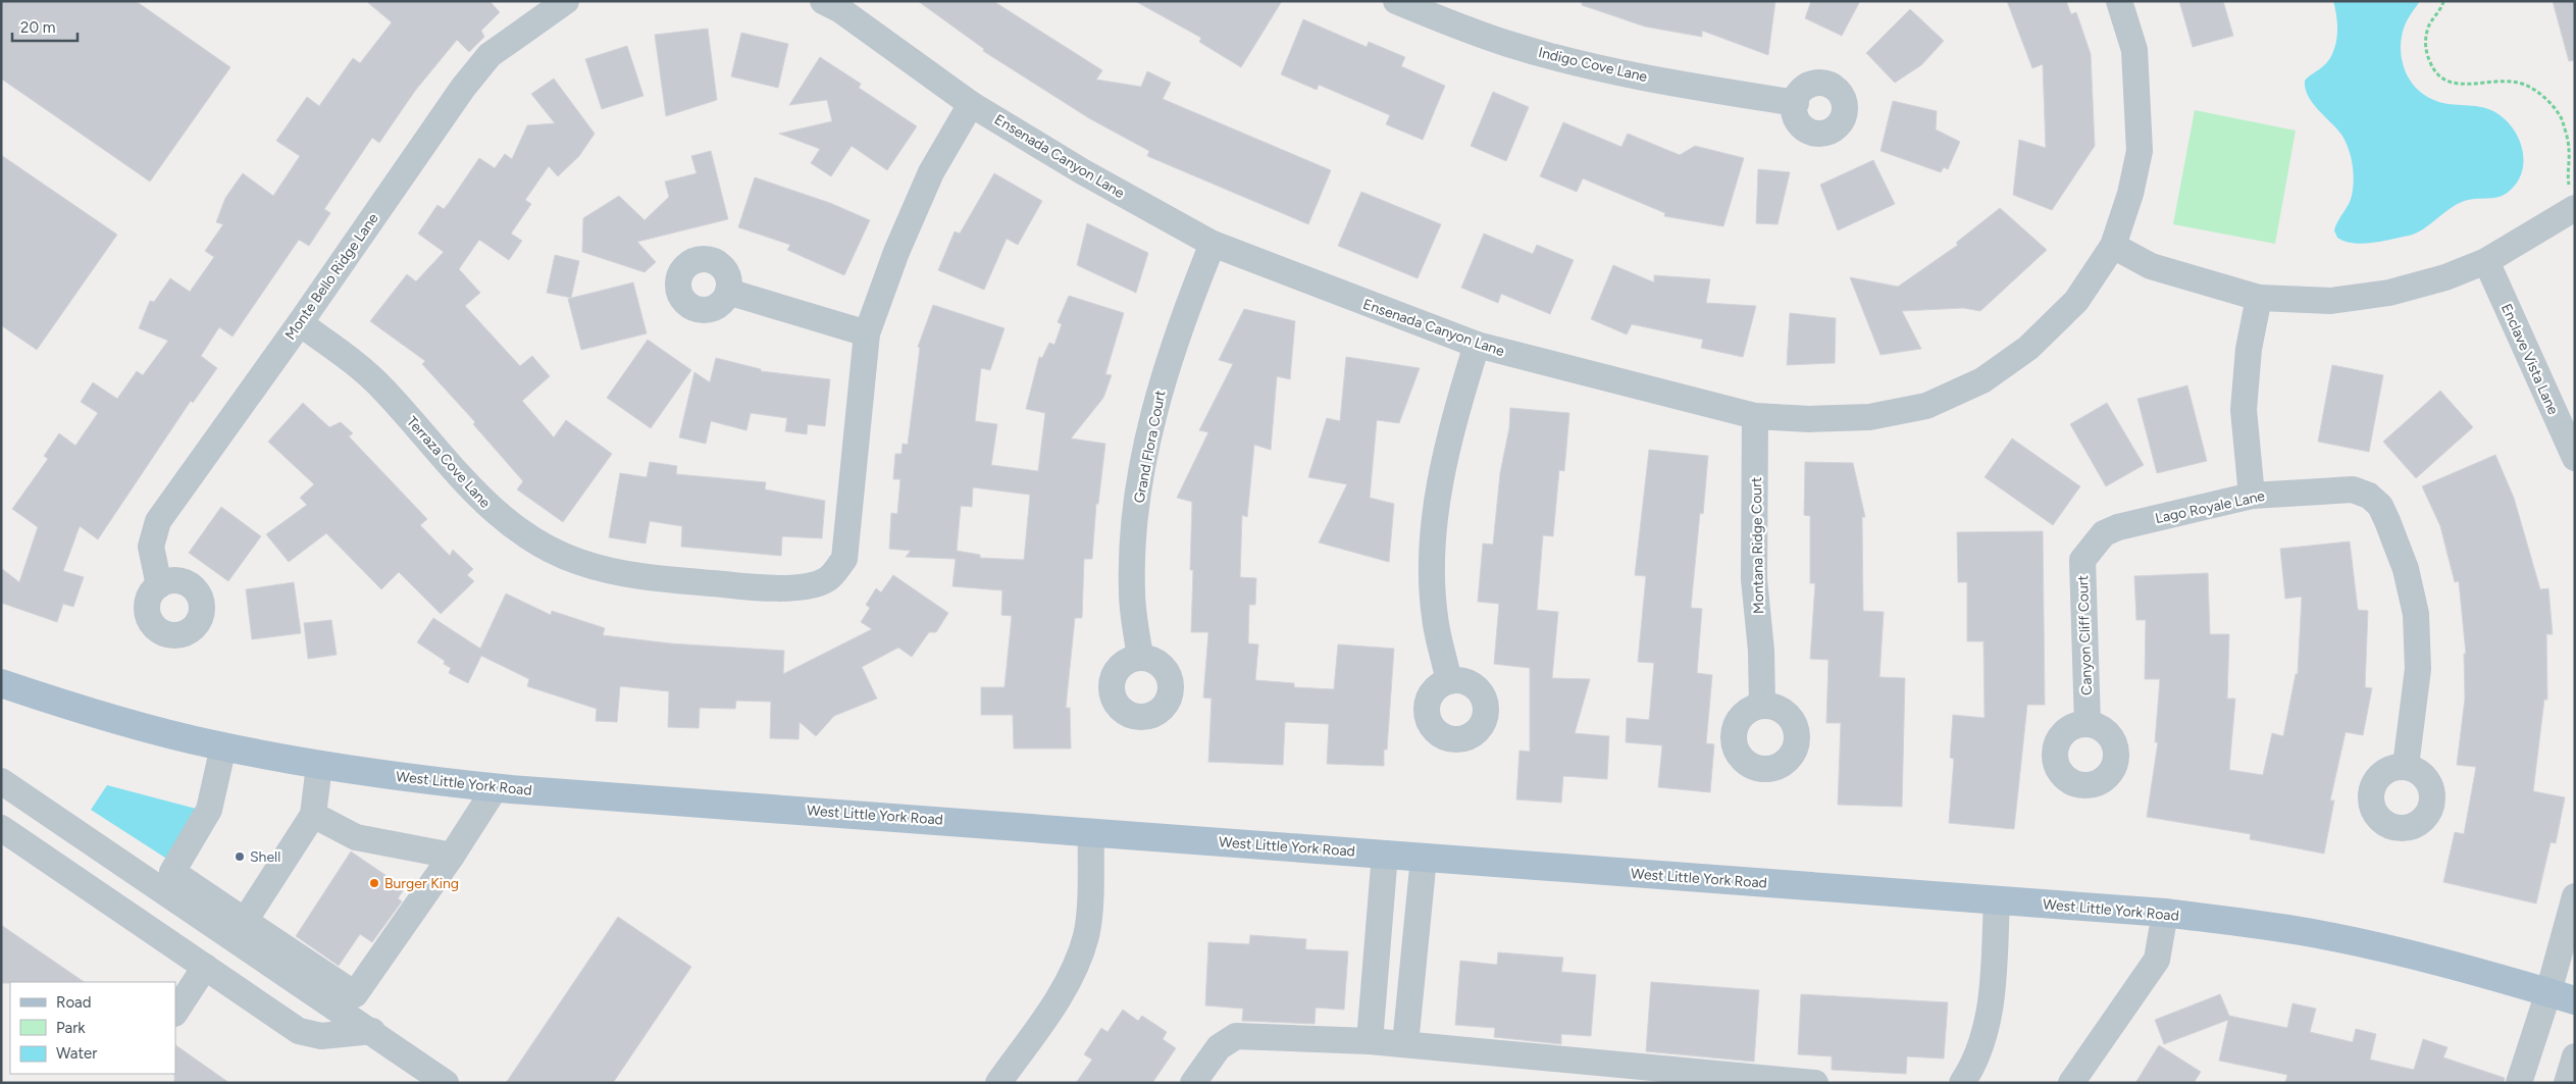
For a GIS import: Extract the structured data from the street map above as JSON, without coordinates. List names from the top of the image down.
{
  "streets": {
    "main road": ["West Little York Road"],
    "street": [
      "Indigo Cove Lane",
      "Ensenada Canyon Lane",
      "Monte Bello Ridge Lane",
      "Enclave Vista Lane",
      "Grand Flora Court",
      "Terraza Cove Lane",
      "Lago Royale Lane",
      "Montana Ridge Court",
      "Canyon Cliff Court"
    ]
  },
  "crossings": [
    ["Ensenada Canyon Lane", "Grand Flora Court"],
    ["Ensenada Canyon Lane", "Montana Ridge Court"],
    ["Monte Bello Ridge Lane", "Terraza Cove Lane"],
    ["Lago Royale Lane", "Canyon Cliff Court"]
  ],
  "places": ["Shell", "Burger King"],
  "legend": ["Road", "Park", "Water"],
  "scale_bar": "20 m"
}
